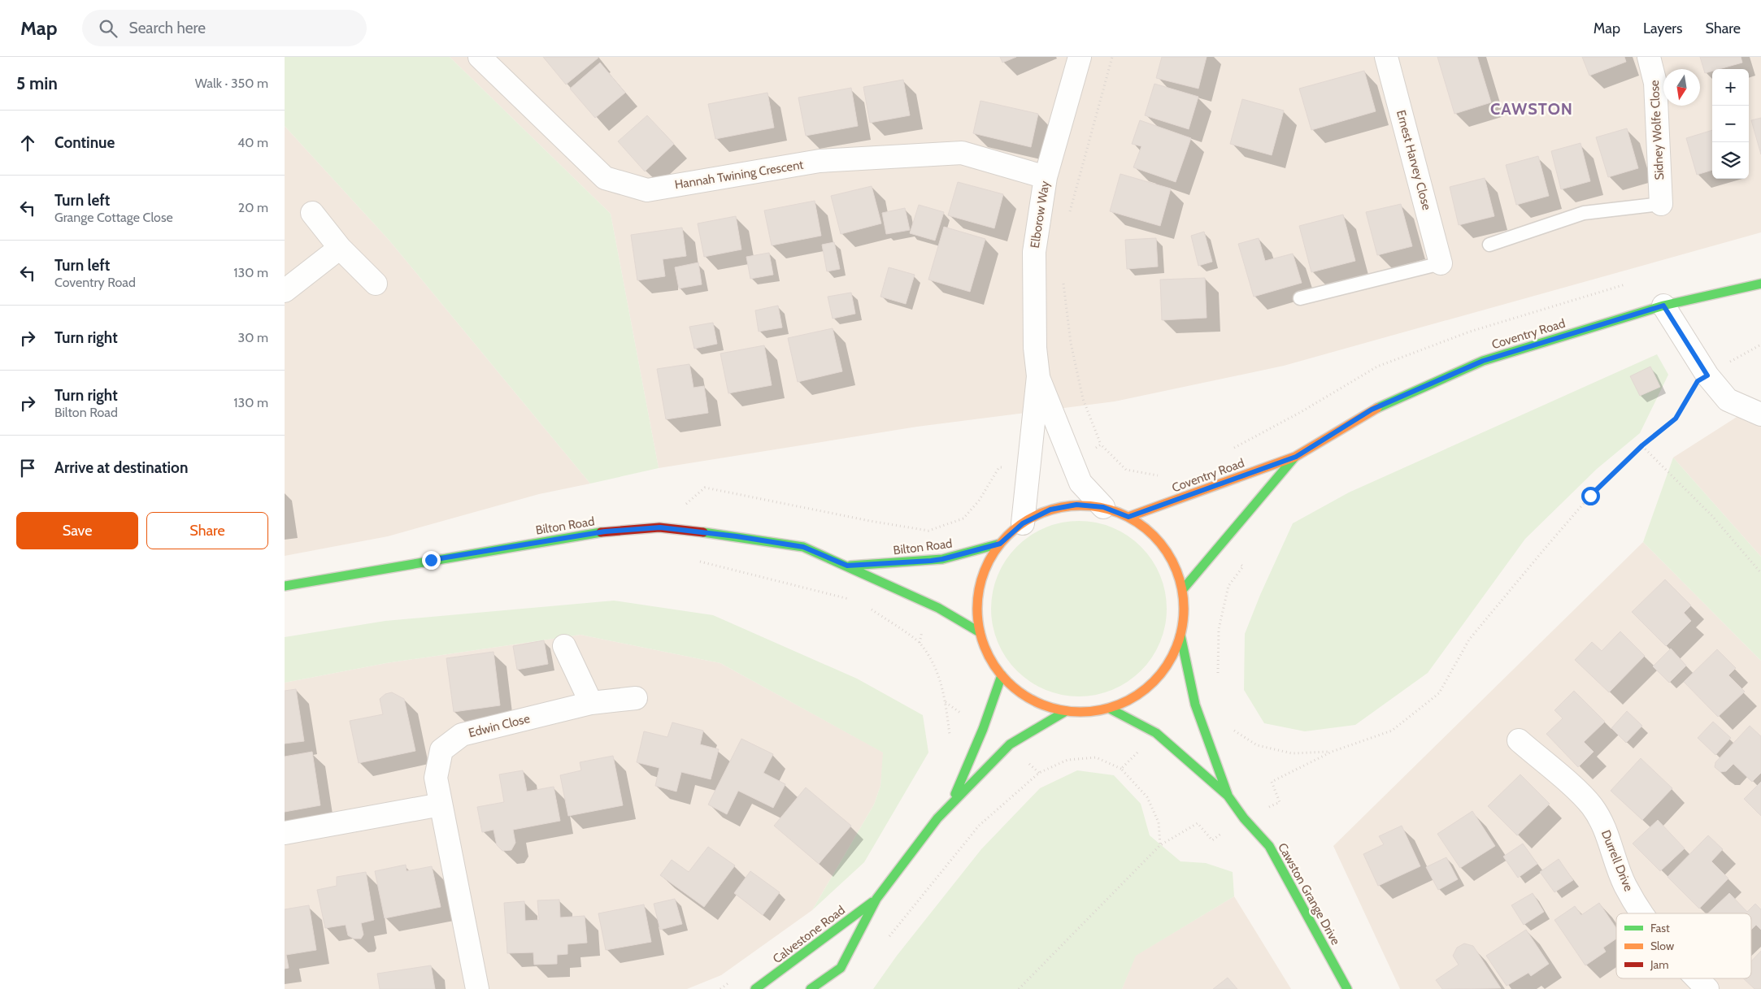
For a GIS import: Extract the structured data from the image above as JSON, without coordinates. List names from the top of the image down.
{
  "streets": {
    "main road": [
      "Coventry Road",
      "Bilton Road",
      "Cawston Grange Drive",
      "Calvestone Road"
    ],
    "street": [
      "Sidney Wolfe Close",
      "Ernest Harvey Close",
      "Hannah Twining Crescent",
      "Elborow Way",
      "Edwin Close",
      "Durrell Drive"
    ]
  },
  "crossings": [
    ["Hannah Twining Crescent", "Elborow Way"]
  ],
  "districts": ["CAWSTON"],
  "legend": ["Fast", "Slow", "Jam"],
  "north": "bottom",
  "page": {
    "header": "Map",
    "search": "Search here",
    "nav": ["Map", "Layers", "Share"],
    "heading": ["5 min", "Walk · 350 m"],
    "map_buttons": ["+", "−"],
    "list": [
      ["Continue", "40 m"],
      ["Turn left", "Grange Cottage Close", "20 m"],
      ["Turn left", "Coventry Road", "130 m"],
      ["Turn right", "30 m"],
      ["Turn right", "Bilton Road", "130 m"],
      "Arrive at destination"
    ],
    "buttons": ["Save", "Share"]
  }
}
